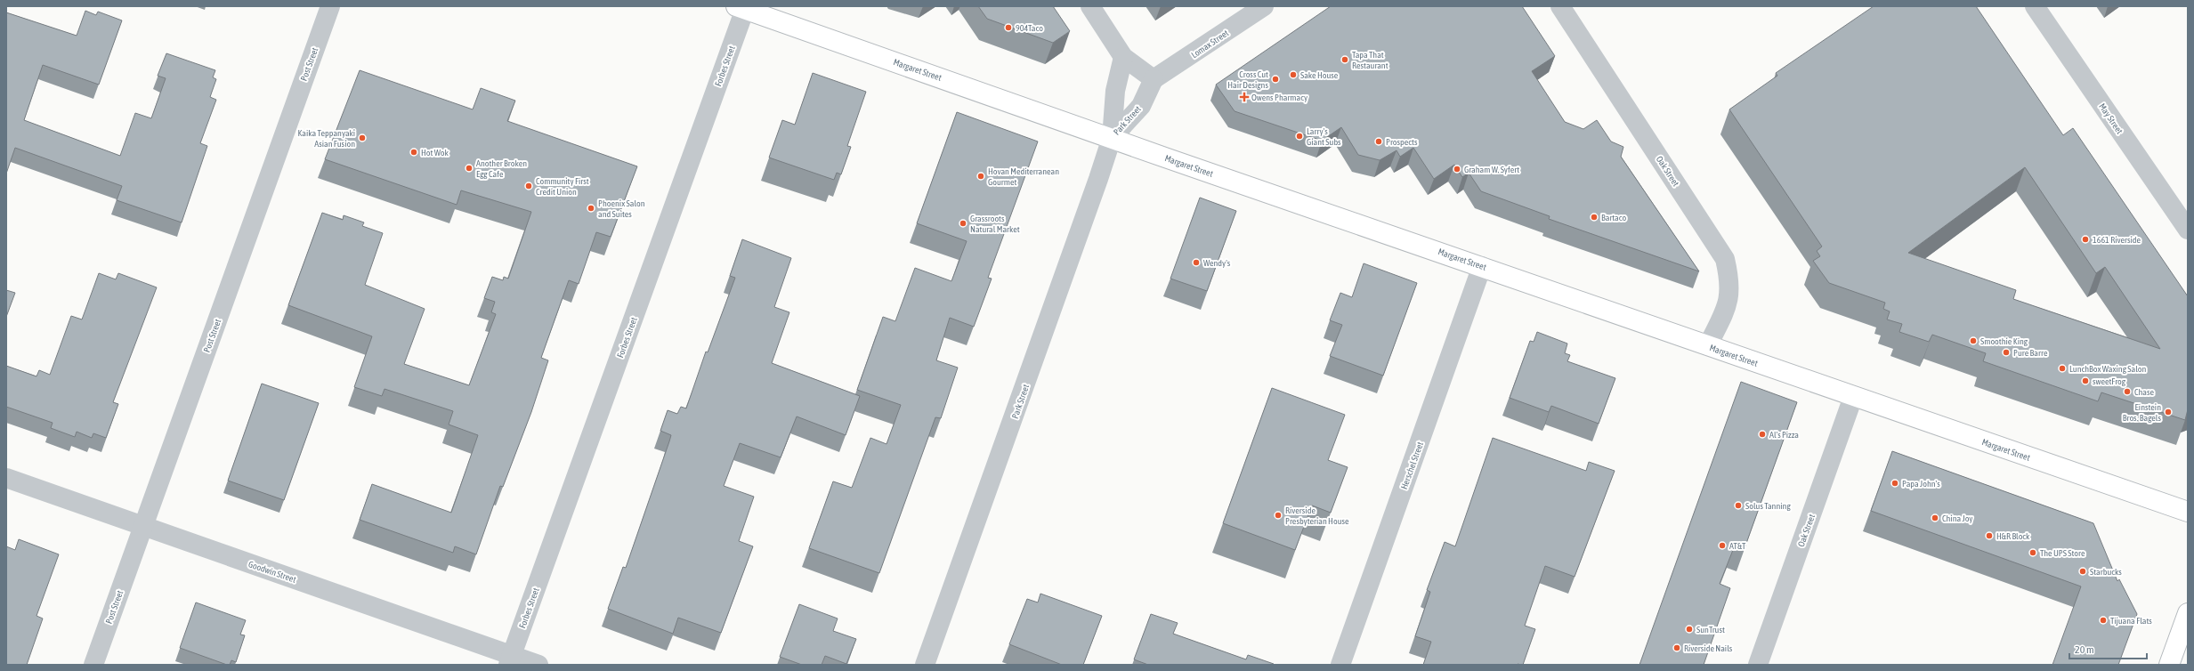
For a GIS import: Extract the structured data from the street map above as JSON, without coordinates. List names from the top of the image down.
{
  "streets": {
    "main road": ["Margaret Street"],
    "street": [
      "Lomax Street",
      "Post Street",
      "Forbes Street",
      "May Street",
      "Park Street",
      "Oak Street",
      "Herschel Street",
      "Goodwin Street"
    ]
  },
  "crossings": [
    ["Lomax Street", "Park Street"],
    ["Post Street", "Goodwin Street"],
    ["Forbes Street", "Margaret Street"],
    ["Forbes Street", "Goodwin Street"],
    ["Margaret Street", "Park Street"],
    ["Margaret Street", "Oak Street"],
    ["Margaret Street", "Herschel Street"]
  ],
  "places": {
    "other": [
      "904Taco",
      "Tapa That Restaurant",
      "Sake House",
      "Cross Cut Hair Designs",
      "Larry's Giant Subs",
      "Kaika Teppanyaki Asian Fusion",
      "Prospects",
      "Hot Wok",
      "Another Broken Egg Cafe",
      "Graham W. Syfert",
      "Hovan Mediterranean Gourmet",
      "Community First Credit Union",
      "Phoenix Salon and Suites",
      "Bartaco",
      "Grassroots Natural Market",
      "1661 Riverside",
      "Wendy's",
      "Smoothie King",
      "Pure Barre",
      "LunchBox Waxing Salon",
      "sweetFrog",
      "Chase",
      "Einstein Bros. Bagels",
      "Al's Pizza",
      "Papa John's",
      "Solus Tanning",
      "Riverside Presbyterian House",
      "China Joy",
      "H&R Block",
      "AT&T",
      "The UPS Store",
      "Starbucks",
      "Tijuana Flats",
      "SunTrust",
      "Riverside Nails"
    ],
    "health": ["Owens Pharmacy"]
  },
  "scale_bar": "20 m"
}
